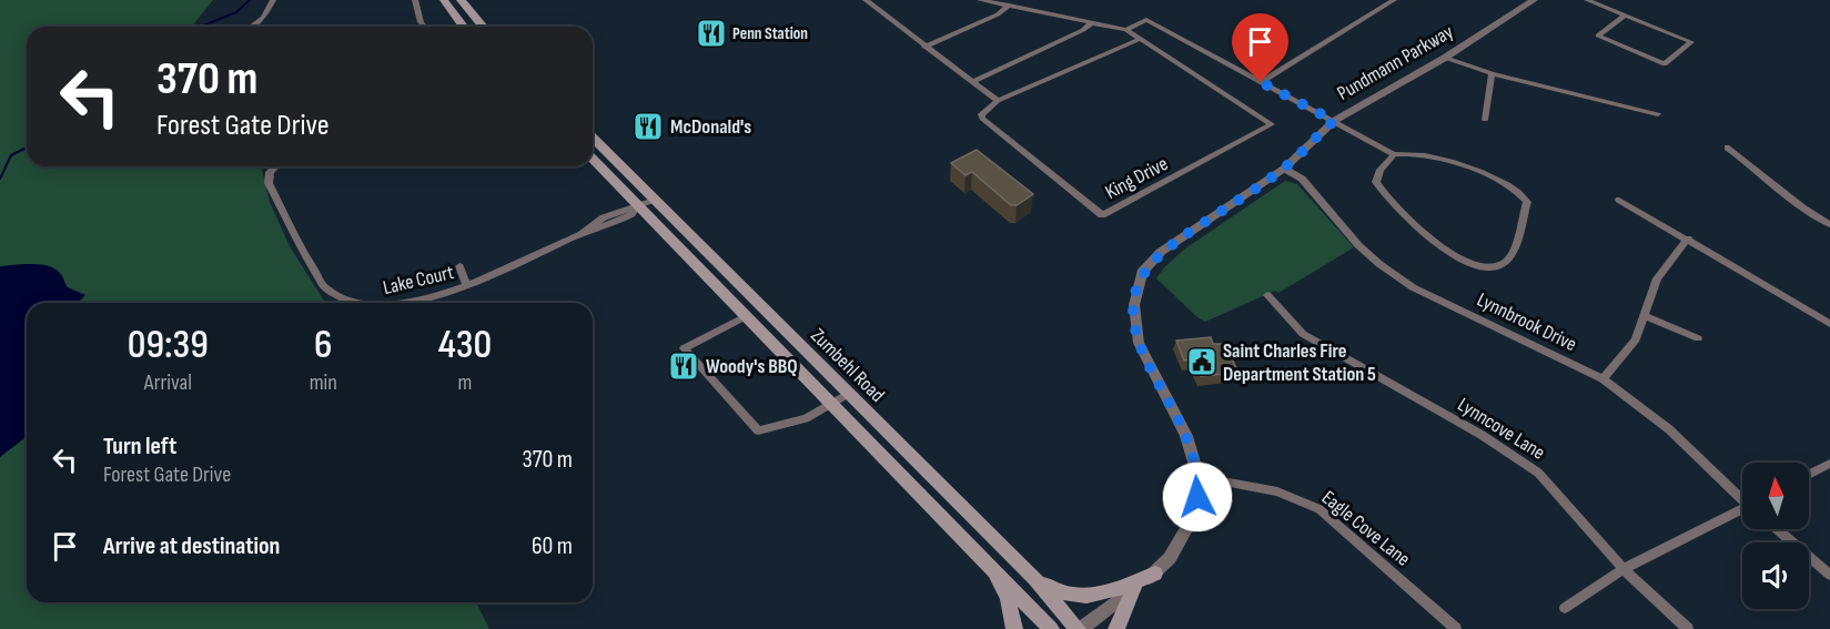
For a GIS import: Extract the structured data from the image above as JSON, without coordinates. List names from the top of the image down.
{
  "streets": {
    "main road": ["Zumbehl Road"],
    "street": [
      "Pundmann Parkway",
      "King Drive",
      "Lake Court",
      "Lynnbrook Drive",
      "Lynncove Lane",
      "Eagle Cove Lane"
    ]
  },
  "crossings": [
    ["Pundmann Parkway", "Lynnbrook Drive"],
    ["Pundmann Parkway", "Zumbehl Road"],
    ["Pundmann Parkway", "Eagle Cove Lane"],
    ["Lake Court", "Zumbehl Road"]
  ],
  "places": {
    "restaurant": ["Penn Station", "McDonald's", "Woody's BBQ"],
    "public building": ["Saint Charles Fire Department Station 5"]
  },
  "north": "top",
  "page": {
    "turn": ["370 m", "Forest Gate Drive"],
    "eta": [
      "09:39",
      "Arrival",
      "6",
      "min",
      "430",
      "m"
    ],
    "list": [
      {
        "name": "Turn left",
        "note": "Forest Gate Drive",
        "value": "370 m"
      },
      {
        "name": "Arrive at destination",
        "value": "60 m"
      }
    ]
  }
}
